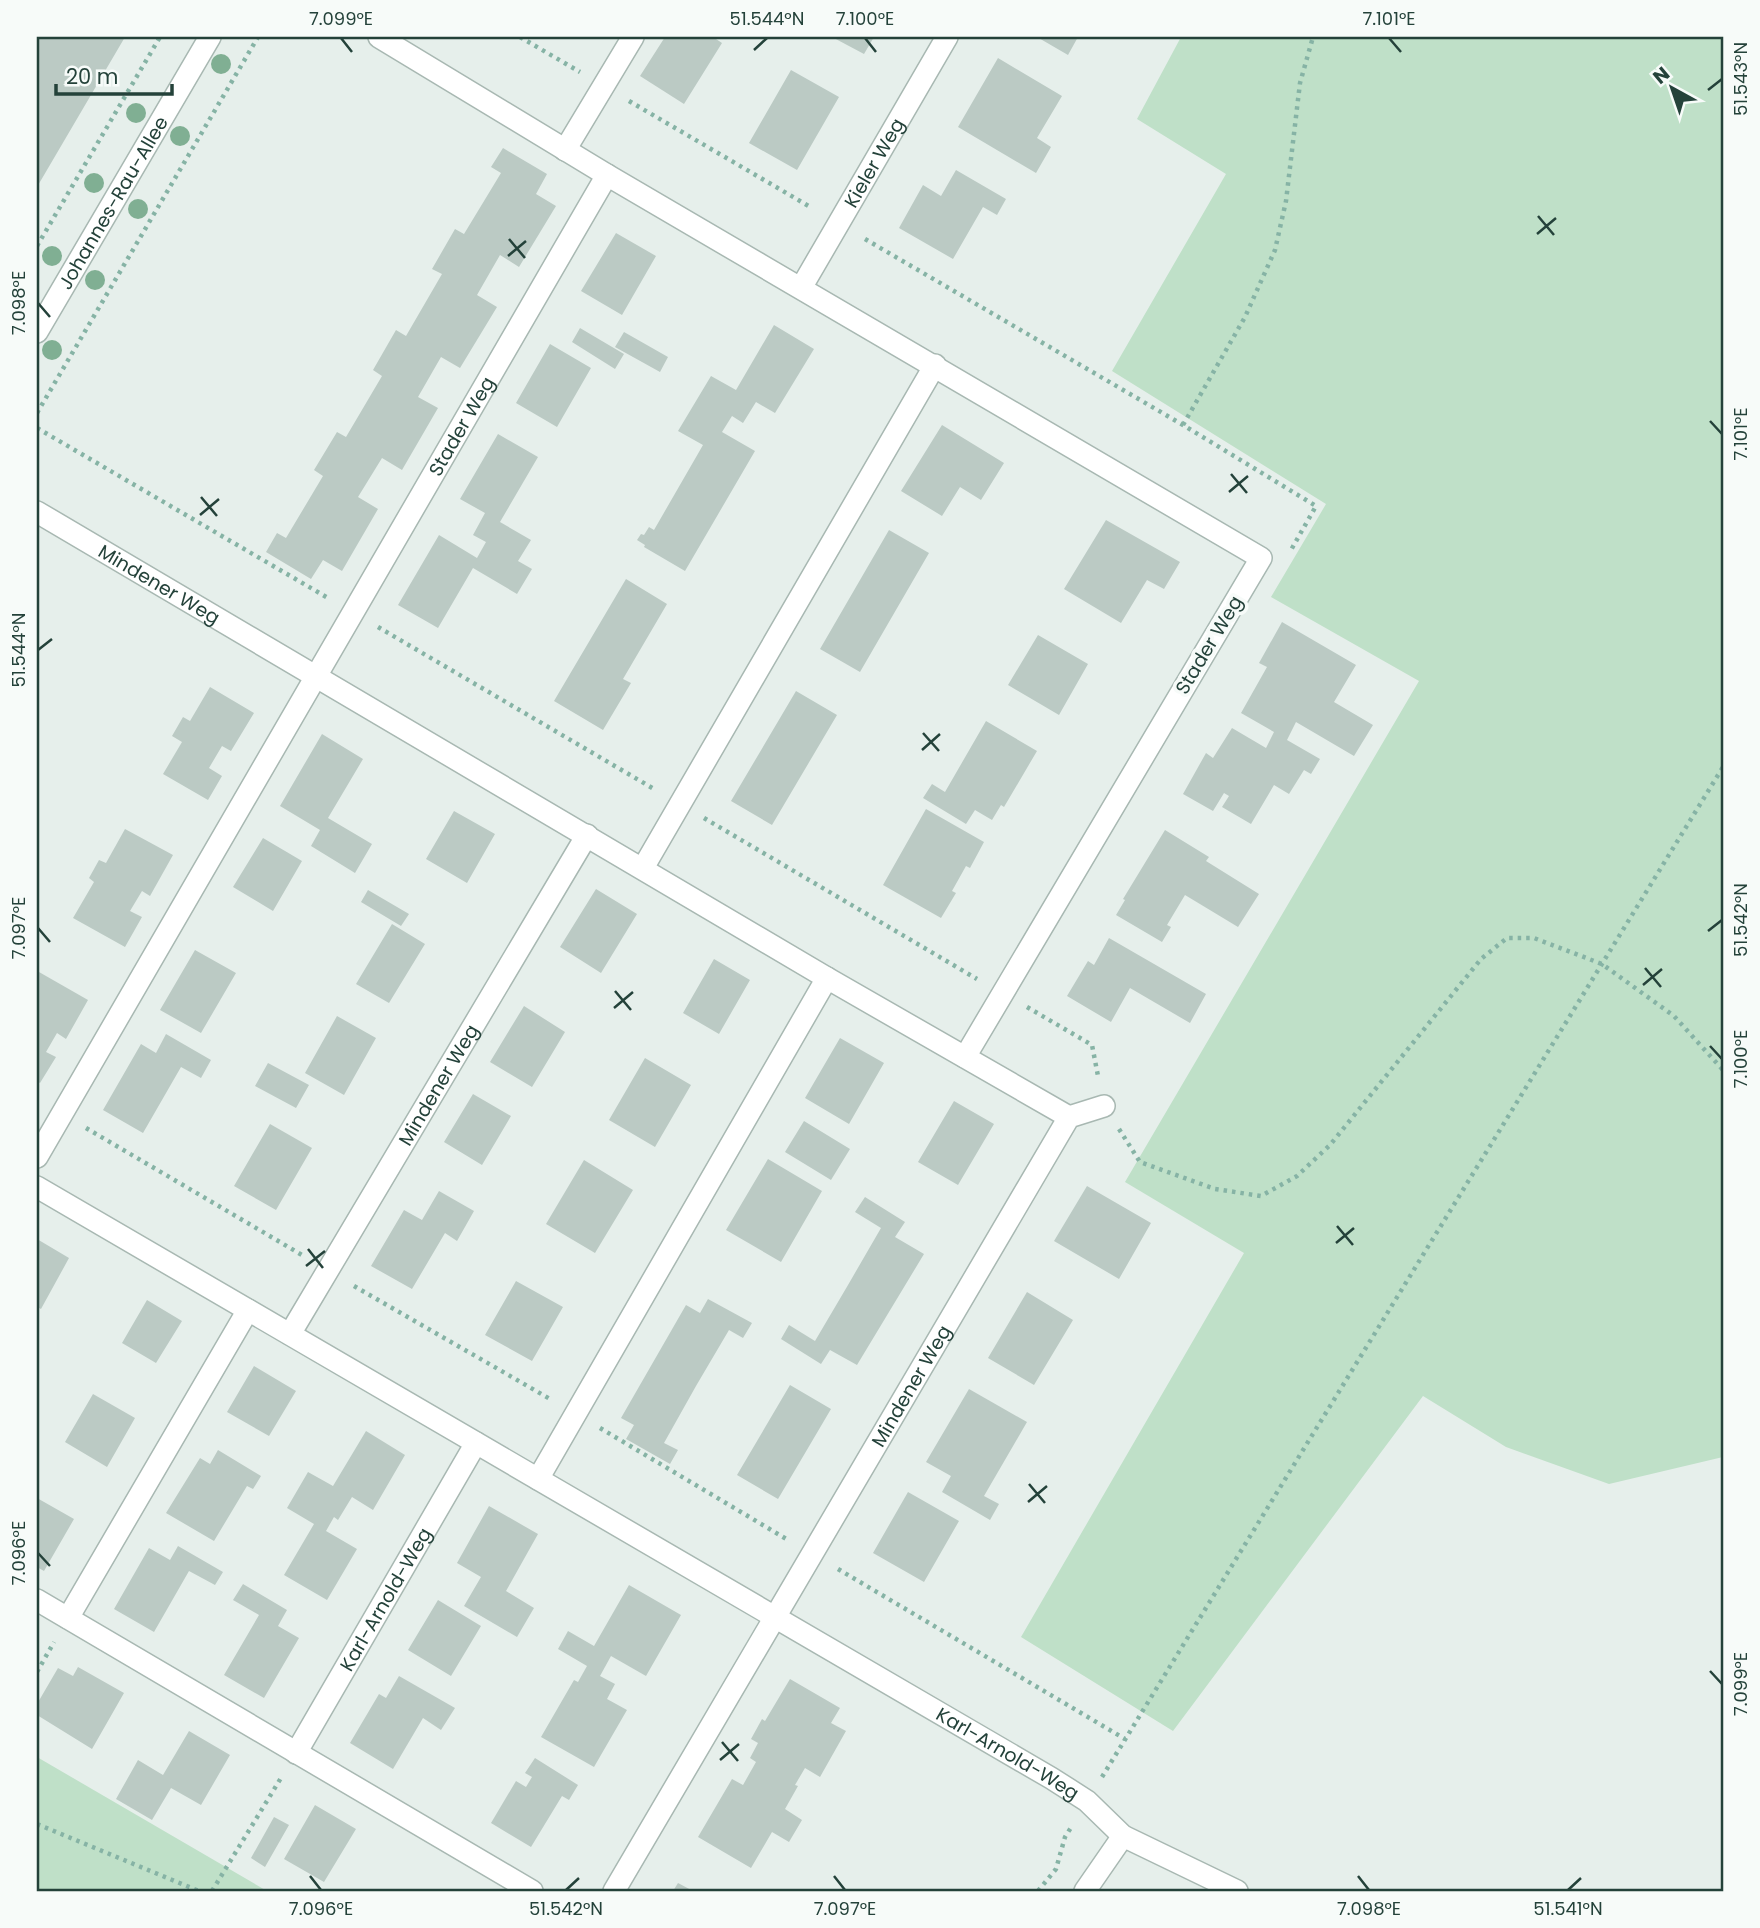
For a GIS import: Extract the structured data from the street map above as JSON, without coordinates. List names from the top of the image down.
{
  "streets": {
    "street": [
      "Kieler Weg",
      "Johannes-Rau-Allee",
      "Stader Weg",
      "Mindener Weg",
      "Karl-Arnold-Weg"
    ]
  },
  "crossings": [
    ["Stader Weg", "Mindener Weg"],
    ["Mindener Weg", "Karl-Arnold-Weg"]
  ],
  "scale_bar": "20 m",
  "north": "top left",
  "coordinates": [
    "7.099°E",
    "51.544°N",
    "7.100°E",
    "7.101°E",
    "51.543°N",
    "7.098°E",
    "51.542°N",
    "7.097°E",
    "7.096°E",
    "51.541°N"
  ]
}
